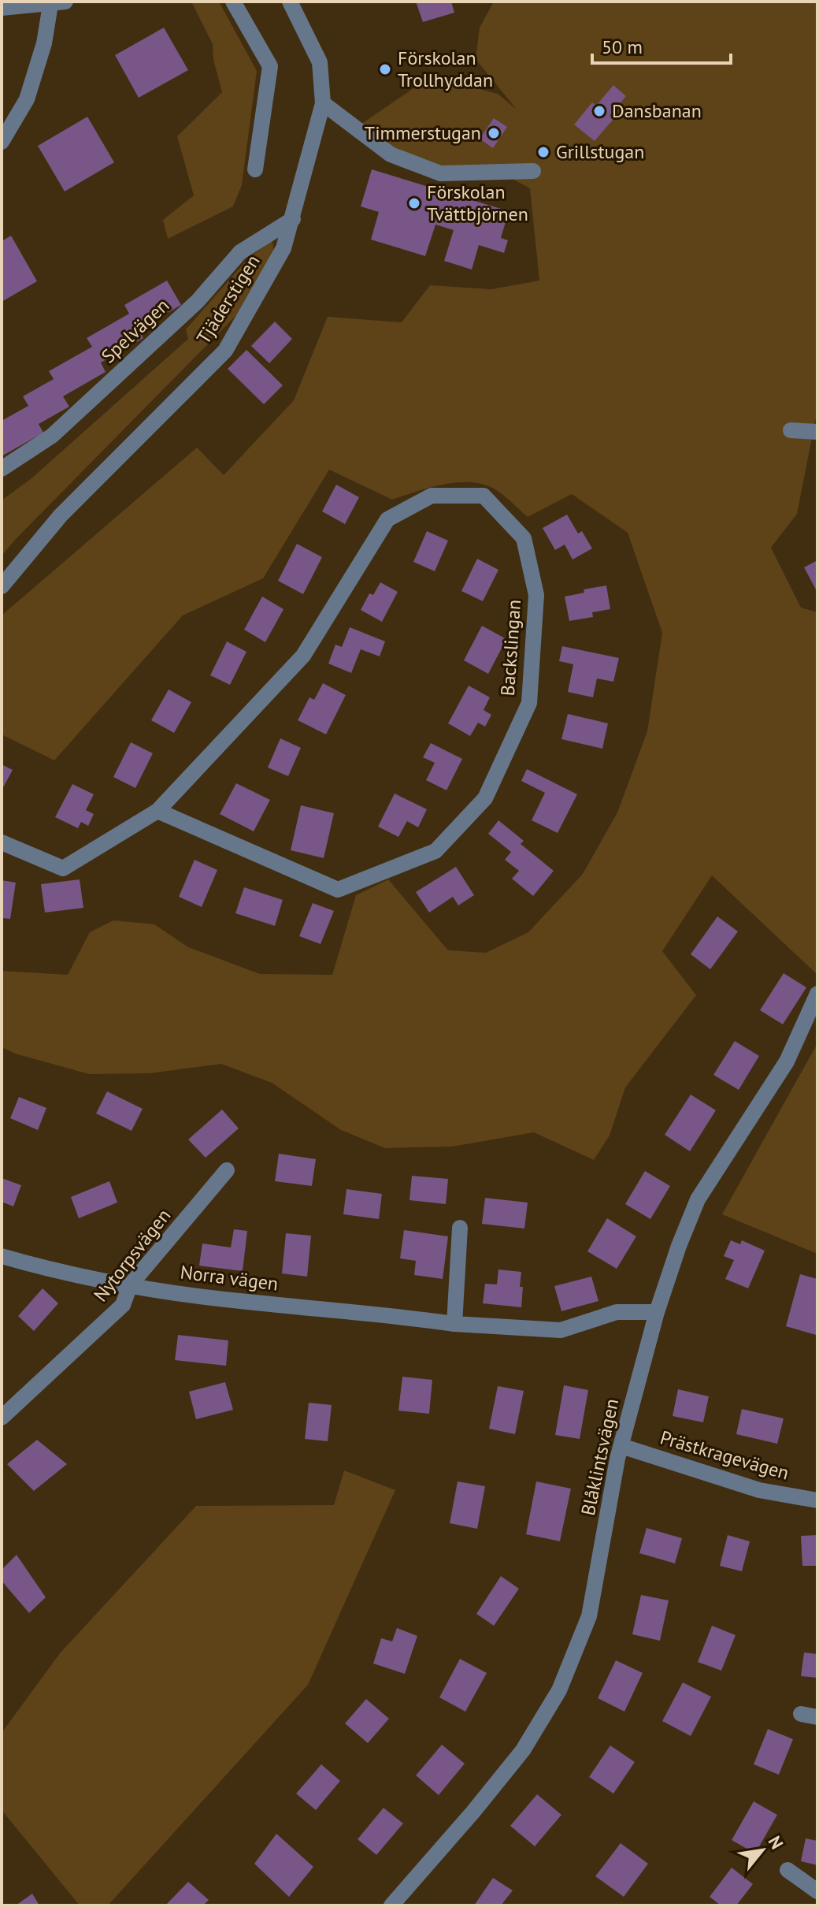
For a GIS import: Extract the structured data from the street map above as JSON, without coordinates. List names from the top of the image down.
{
  "streets": {
    "street": [
      "Tjäderstigen",
      "Spelvägen",
      "Backslingan",
      "Nytorpsvägen",
      "Norra vägen",
      "Prästkragevägen",
      "Blåklintsvägen"
    ]
  },
  "crossings": [
    ["Tjäderstigen", "Spelvägen"],
    ["Nytorpsvägen", "Norra vägen"],
    ["Norra vägen", "Blåklintsvägen"],
    ["Prästkragevägen", "Blåklintsvägen"]
  ],
  "places": [
    "Förskolan Trollhyddan",
    "Dansbanan",
    "Timmerstugan",
    "Grillstugan",
    "Förskolan Tvättbjörnen"
  ],
  "scale_bar": "50 m",
  "north": "top right"
}
